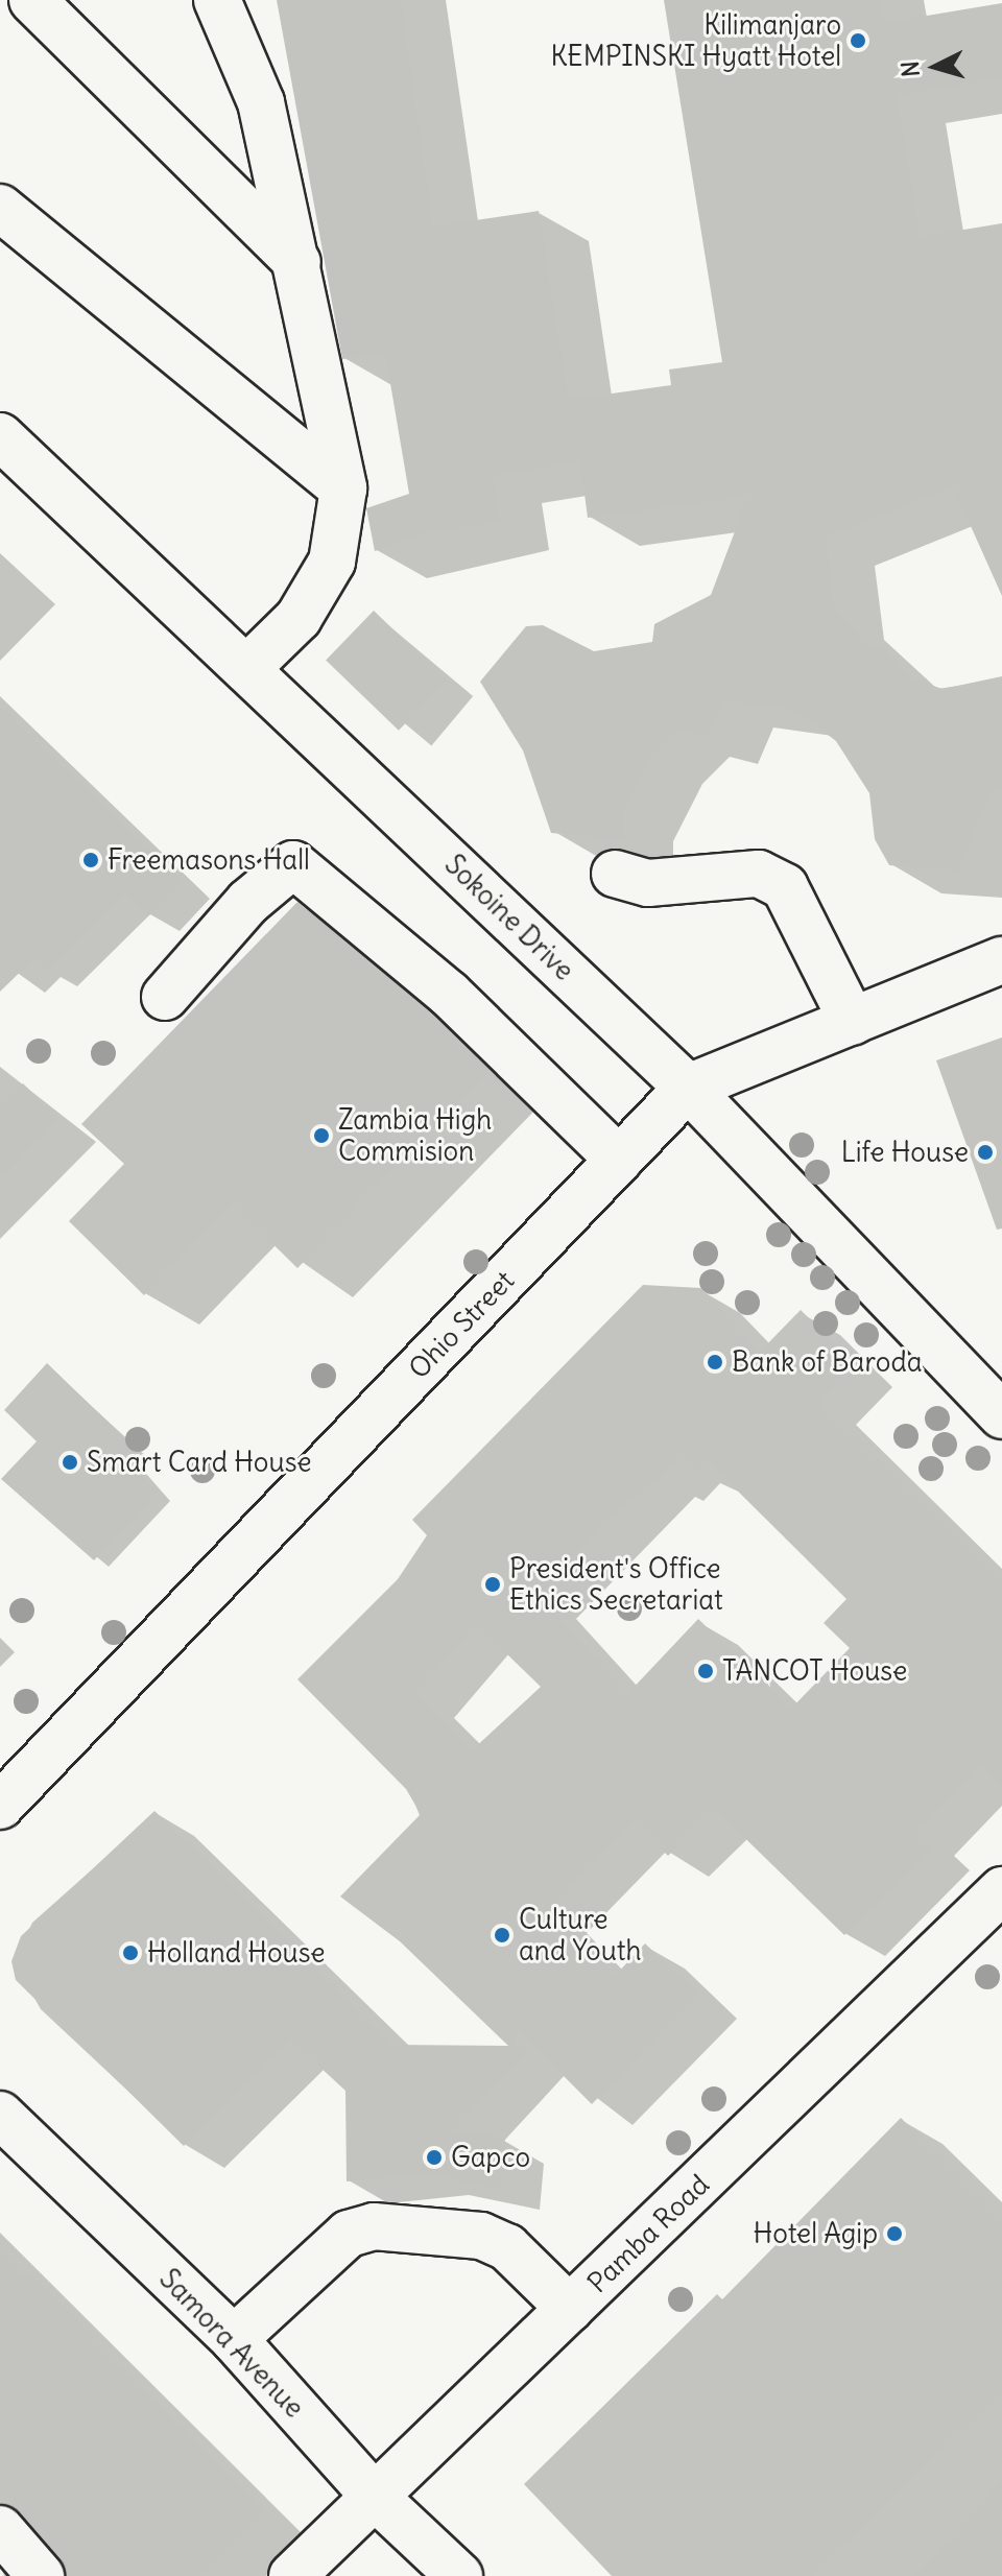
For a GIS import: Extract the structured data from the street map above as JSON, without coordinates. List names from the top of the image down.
{
  "streets": {
    "street": [
      "Sokoine Drive",
      "Ohio Street",
      "Pamba Road",
      "Samora Avenue"
    ]
  },
  "crossings": [
    ["Sokoine Drive", "Ohio Street"],
    ["Pamba Road", "Samora Avenue"]
  ],
  "places": [
    "Kilimanjaro KEMPINSKI Hyatt Hotel",
    "Freemasons Hall",
    "Zambia High Commision",
    "Life House",
    "Bank of Baroda",
    "Smart Card House",
    "President's Office Ethics Secretariat",
    "TANCOT House",
    "Culture and Youth",
    "Holland House",
    "Gapco",
    "Hotel Agip"
  ],
  "north": "left"
}
